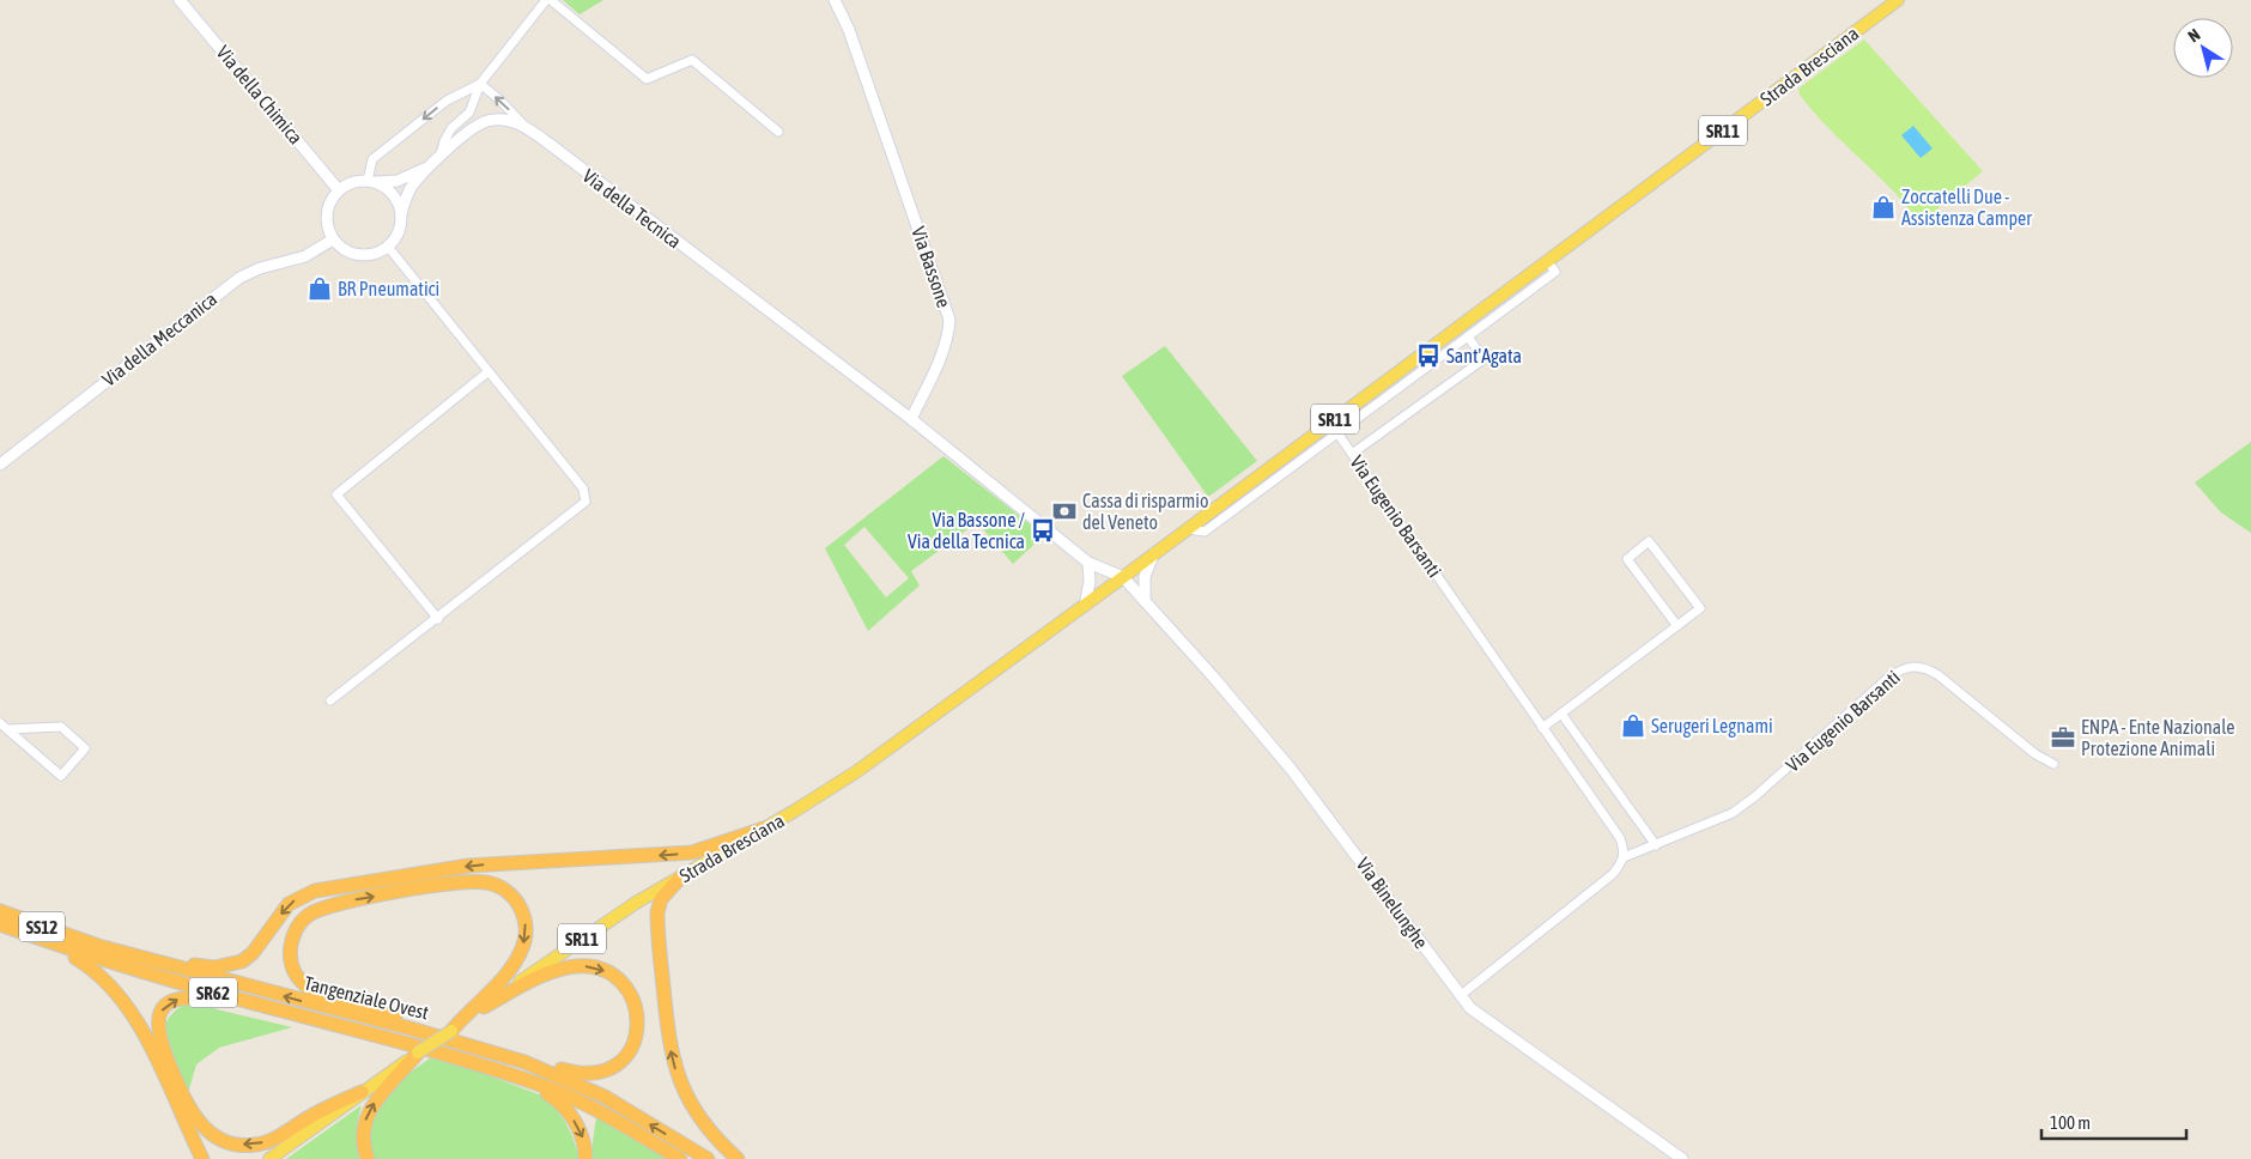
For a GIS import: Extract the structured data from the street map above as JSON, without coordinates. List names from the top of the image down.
{
  "streets": {
    "highway": ["SS12", "SR62", "Tangenziale Ovest"],
    "main road": ["Strada Bresciana", "SR11"],
    "street": [
      "Via della Chimica",
      "Via della Tecnica",
      "Via Bassone",
      "Via della Meccanica",
      "Via Eugenio Barsanti",
      "Via Binelunghe"
    ]
  },
  "crossings": [
    ["Strada Bresciana", "Via Eugenio Barsanti"],
    ["Strada Bresciana", "Via Binelunghe"],
    ["Via della Chimica", "Via della Meccanica"],
    ["Via della Tecnica", "Via Bassone"]
  ],
  "places": {
    "shop": ["Zoccatelli Due - Assistenza Camper", "BR Pneumatici", "Serugeri Legnami"],
    "bus stop": ["Sant'Agata", "Via Bassone / Via della Tecnica"],
    "bank": ["Cassa di risparmio del Veneto"],
    "office": ["ENPA - Ente Nazionale Protezione Animali"]
  },
  "scale_bar": "100 m",
  "north": "top left"
}
